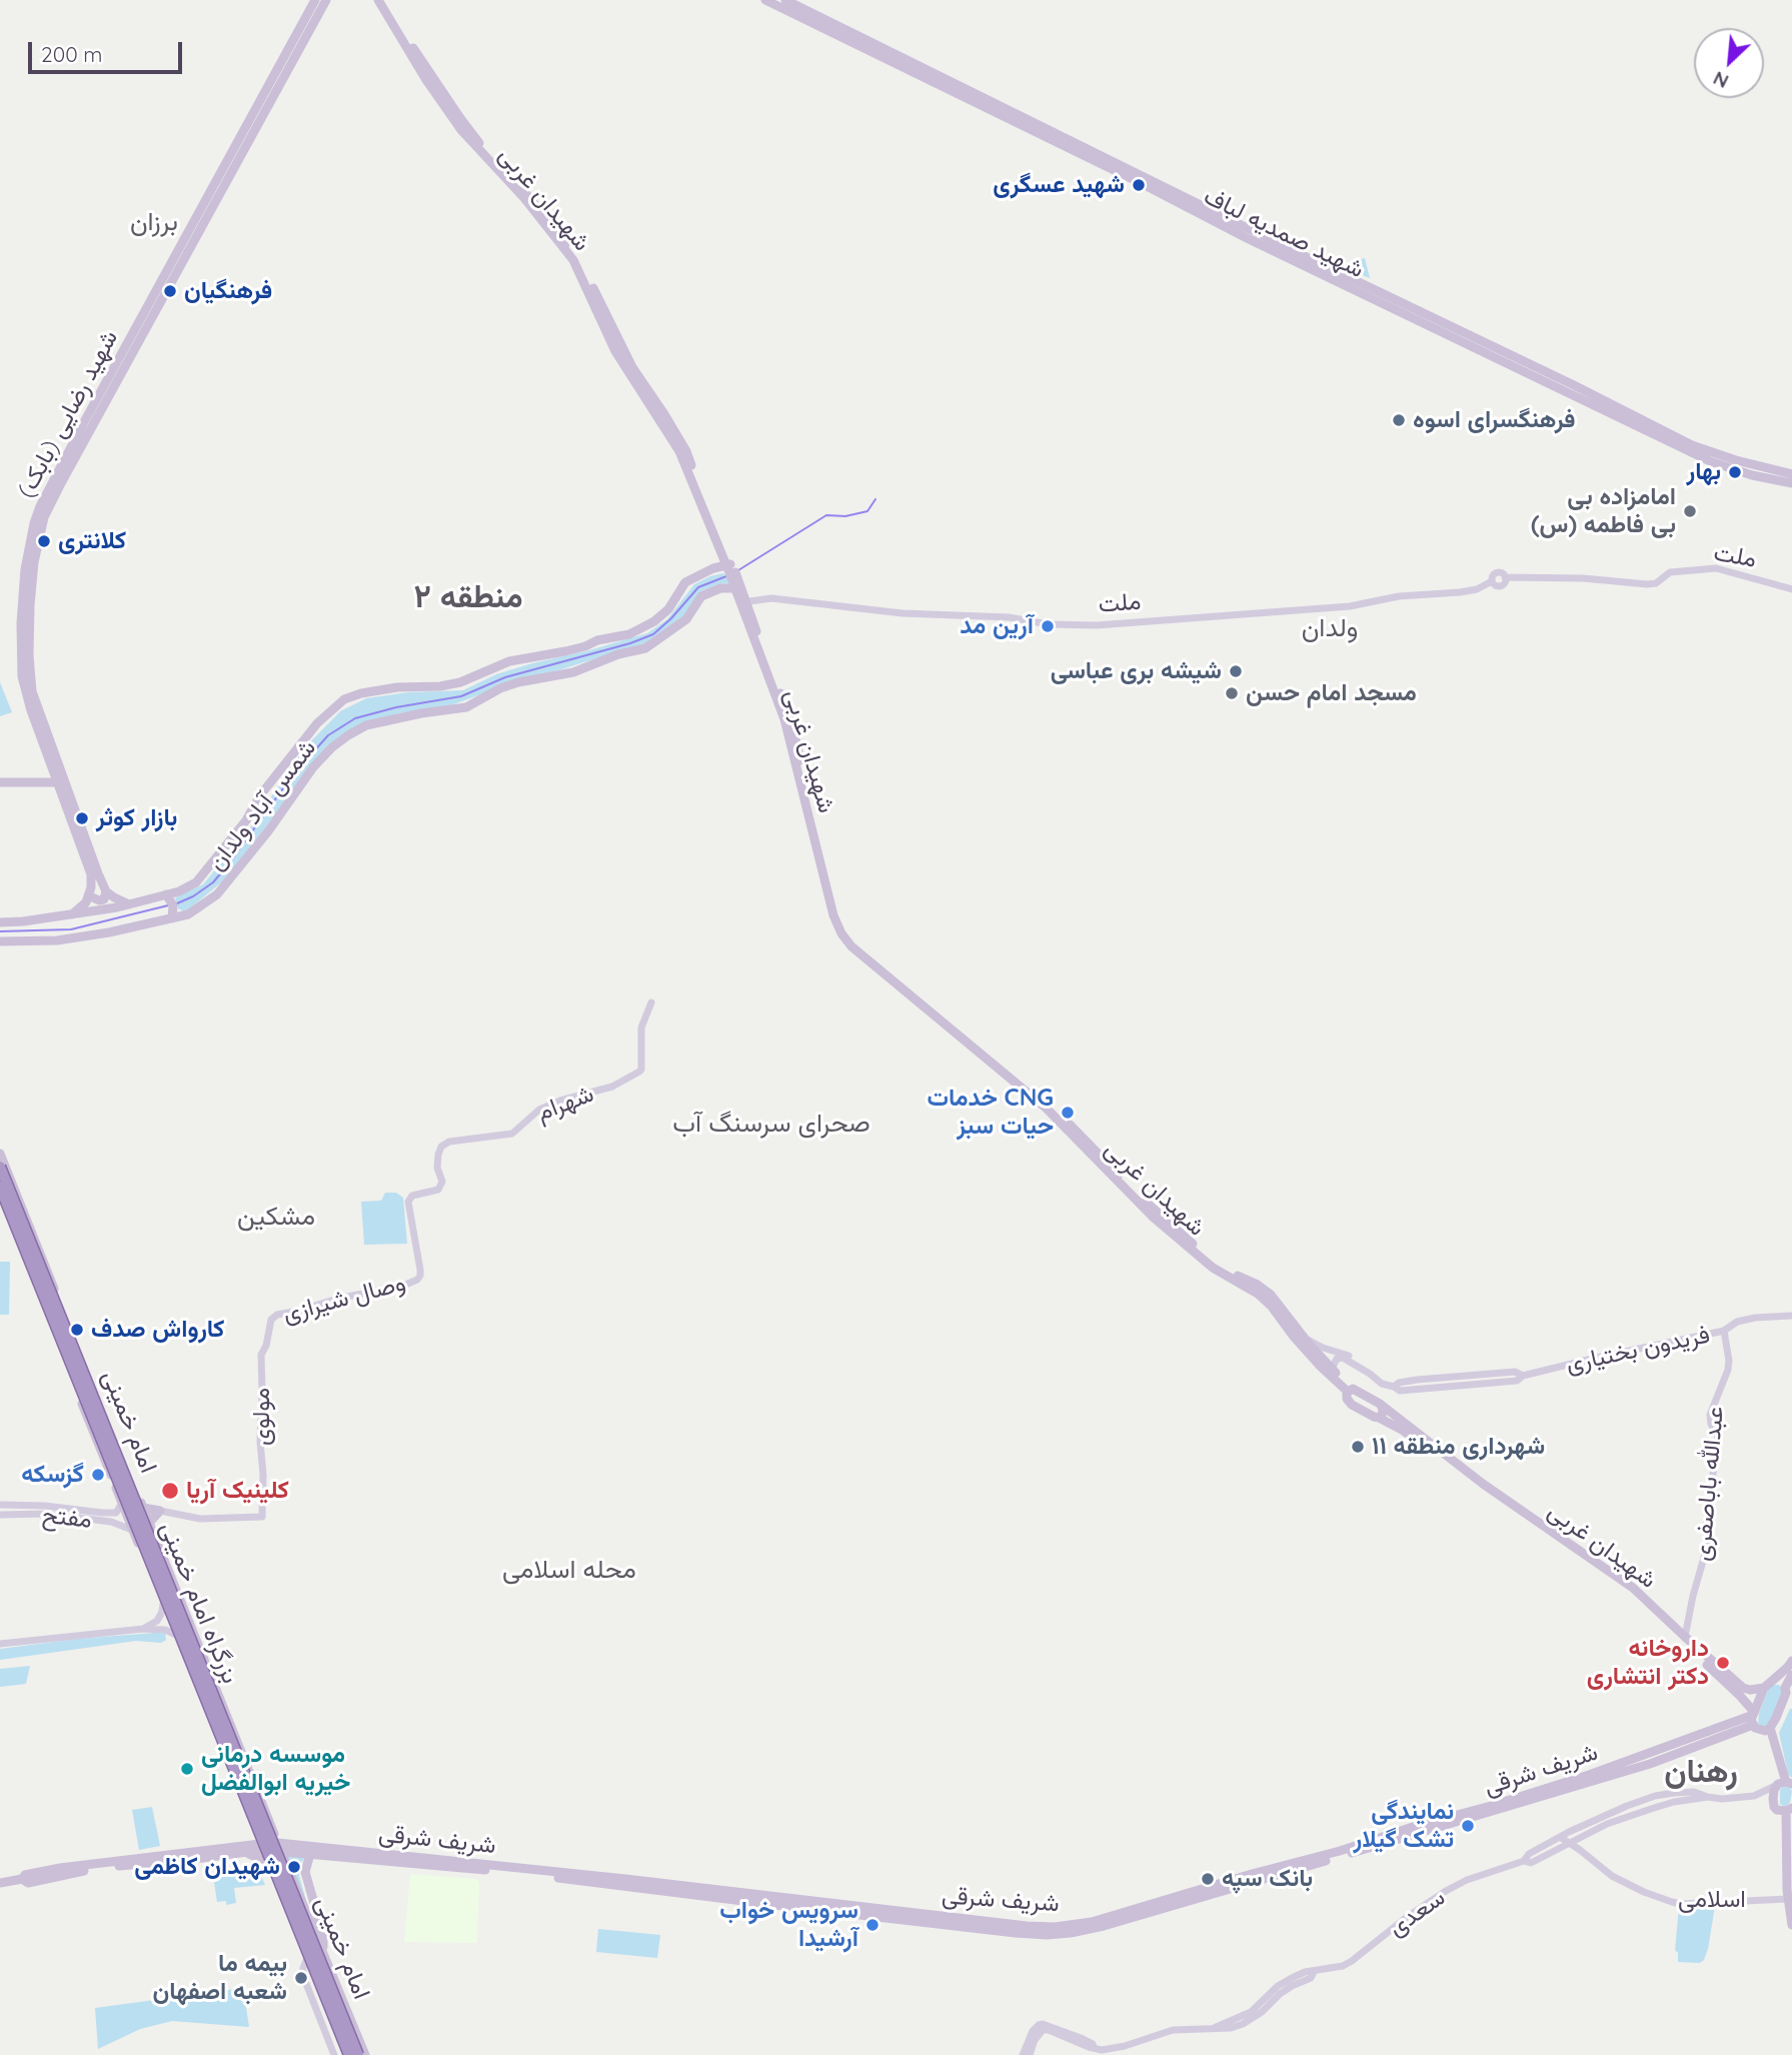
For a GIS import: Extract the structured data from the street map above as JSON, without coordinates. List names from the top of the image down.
{
  "streets": {
    "highway": ["بزرگراه امام خمینی"],
    "main road": [
      "شهیدان غربی",
      "شهید صمدیه لباف",
      "شهید رضایی (بابک)",
      "شمس آباد ولدان",
      "امام خمینی",
      "شریف شرقی"
    ],
    "street": [
      "ملت",
      "شهرام",
      "وصال شیرازی",
      "فریدون بختیاری",
      "مولوی",
      "عبدالله باباصفری",
      "مفتح",
      "اسلامی",
      "سعدی"
    ]
  },
  "crossings": [
    ["شهیدان غربی", "ملت"],
    ["شهیدان غربی", "شمس آباد ولدان"],
    ["شهیدان غربی", "عبدالله باباصفری"],
    ["شهیدان غربی", "شریف شرقی"],
    ["شهرام", "وصال شیرازی"],
    ["وصال شیرازی", "مولوی"],
    ["فریدون بختیاری", "عبدالله باباصفری"],
    ["امام خمینی", "مفتح"],
    ["امام خمینی", "بزرگراه امام خمینی"],
    ["امام خمینی", "شریف شرقی"],
    ["اسلامی", "سعدی"]
  ],
  "districts": [
    "برزان",
    "منطقه ۲",
    "ولدان",
    "صحرای سرسنگ آب",
    "مشکین",
    "محله اسلامی",
    "رهنان"
  ],
  "places": [
    "شهید عسگری",
    "فرهنگیان",
    "فرهنگسرای اسوه",
    "بهار",
    "امامزاده بی بی فاطمه (س)",
    "کلانتری",
    "آرین مد",
    "شیشه بری عباسی",
    "مسجد امام حسن",
    "بازار کوثر",
    "خدمات CNG حیات سبز",
    "کارواش صدف",
    "شهرداری منطقه ۱۱",
    "گزسکه",
    "کلینیک آریا",
    "داروخانه دکتر انتشاری",
    "موسسه درمانی خیریه ابوالفضل",
    "نمایندگی تشک گیلار",
    "شهیدان کاظمی",
    "بانک سپه",
    "سرویس خواب آرشیدا",
    "بیمه ما شعبه اصفهان"
  ],
  "scale_bar": "200 m",
  "north": "bottom left"
}
